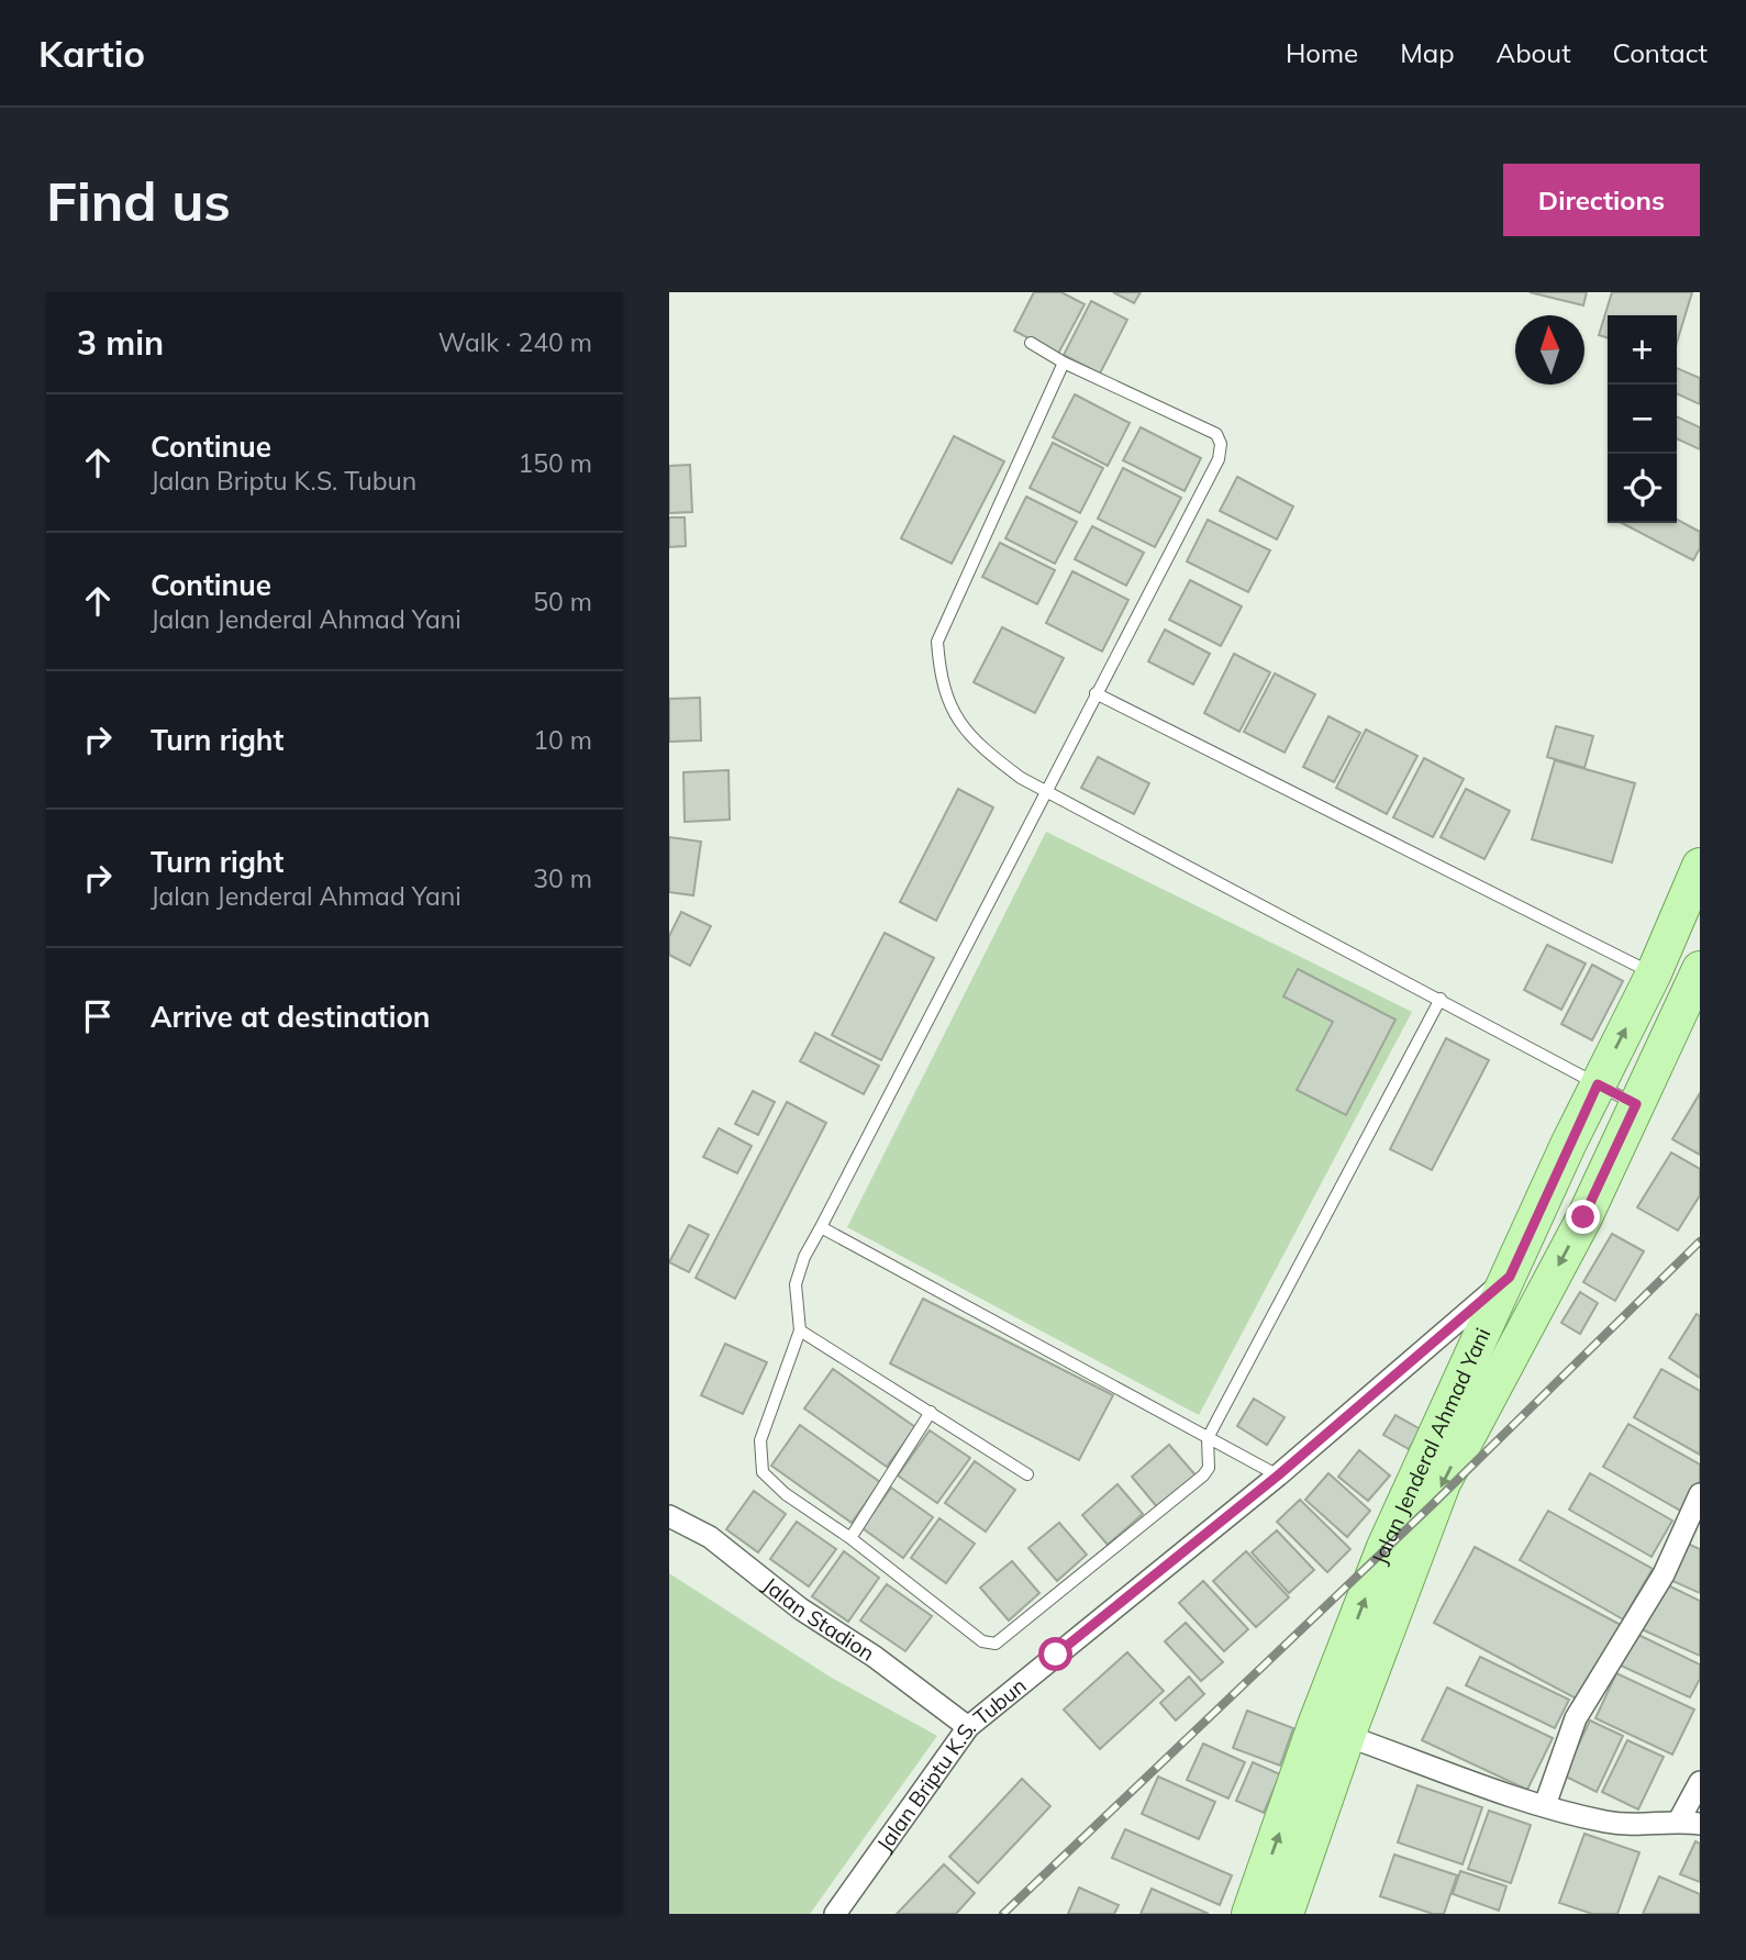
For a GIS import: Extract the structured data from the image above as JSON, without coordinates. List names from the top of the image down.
{
  "streets": {
    "main road": ["Jalan Jenderal Ahmad Yani"],
    "street": ["Jalan Stadion", "Jalan Briptu K.S. Tubun"]
  },
  "crossings": [
    ["Jalan Jenderal Ahmad Yani", "Jalan Briptu K.S. Tubun"],
    ["Jalan Stadion", "Jalan Briptu K.S. Tubun"]
  ],
  "north": "top",
  "page": {
    "header": "Kartio",
    "nav": [
      "Home",
      "Map",
      "About",
      "Contact"
    ],
    "buttons": "Directions",
    "title": "Find us",
    "heading": ["3 min", "Walk · 240 m"],
    "map_buttons": ["+", "−"],
    "list": [
      ["Continue", "Jalan Briptu K.S. Tubun", "150 m"],
      ["Continue", "Jalan Jenderal Ahmad Yani", "50 m"],
      ["Turn right", "10 m"],
      ["Turn right", "Jalan Jenderal Ahmad Yani", "30 m"],
      "Arrive at destination"
    ]
  }
}
